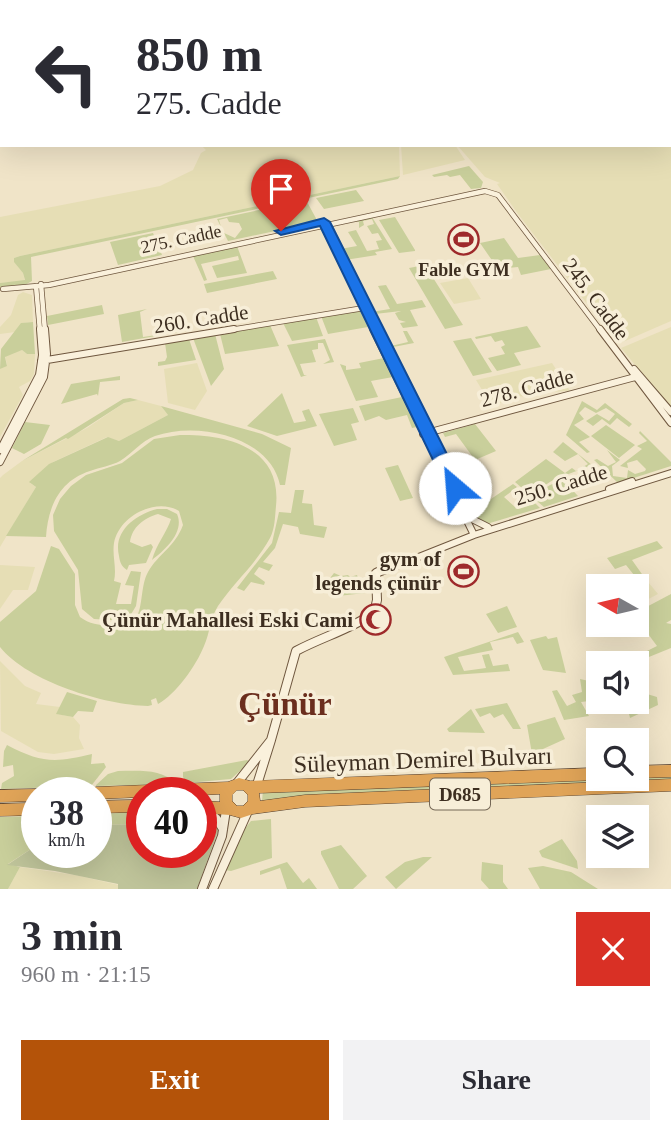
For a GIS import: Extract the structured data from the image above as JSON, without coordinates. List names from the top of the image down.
{
  "streets": {
    "highway": ["Süleyman Demirel Bulvarı", "D685"],
    "street": [
      "275. Cadde",
      "245. Cadde",
      "260. Cadde",
      "278. Cadde",
      "250. Cadde"
    ]
  },
  "crossings": [
    ["275. Cadde", "245. Cadde"],
    ["245. Cadde", "278. Cadde"]
  ],
  "districts": ["Çünür"],
  "places": {
    "sports": ["Fable GYM", "gym of legends çünür"],
    "mosque": ["Çünür Mahallesi Eski Cami"]
  },
  "north": "left",
  "page": {
    "turn": ["850 m", "275. Cadde"],
    "speed": "38 km/h",
    "limit": "40",
    "heading": ["3 min", "960 m · 21:15"],
    "buttons": ["Exit", "Share"]
  }
}
